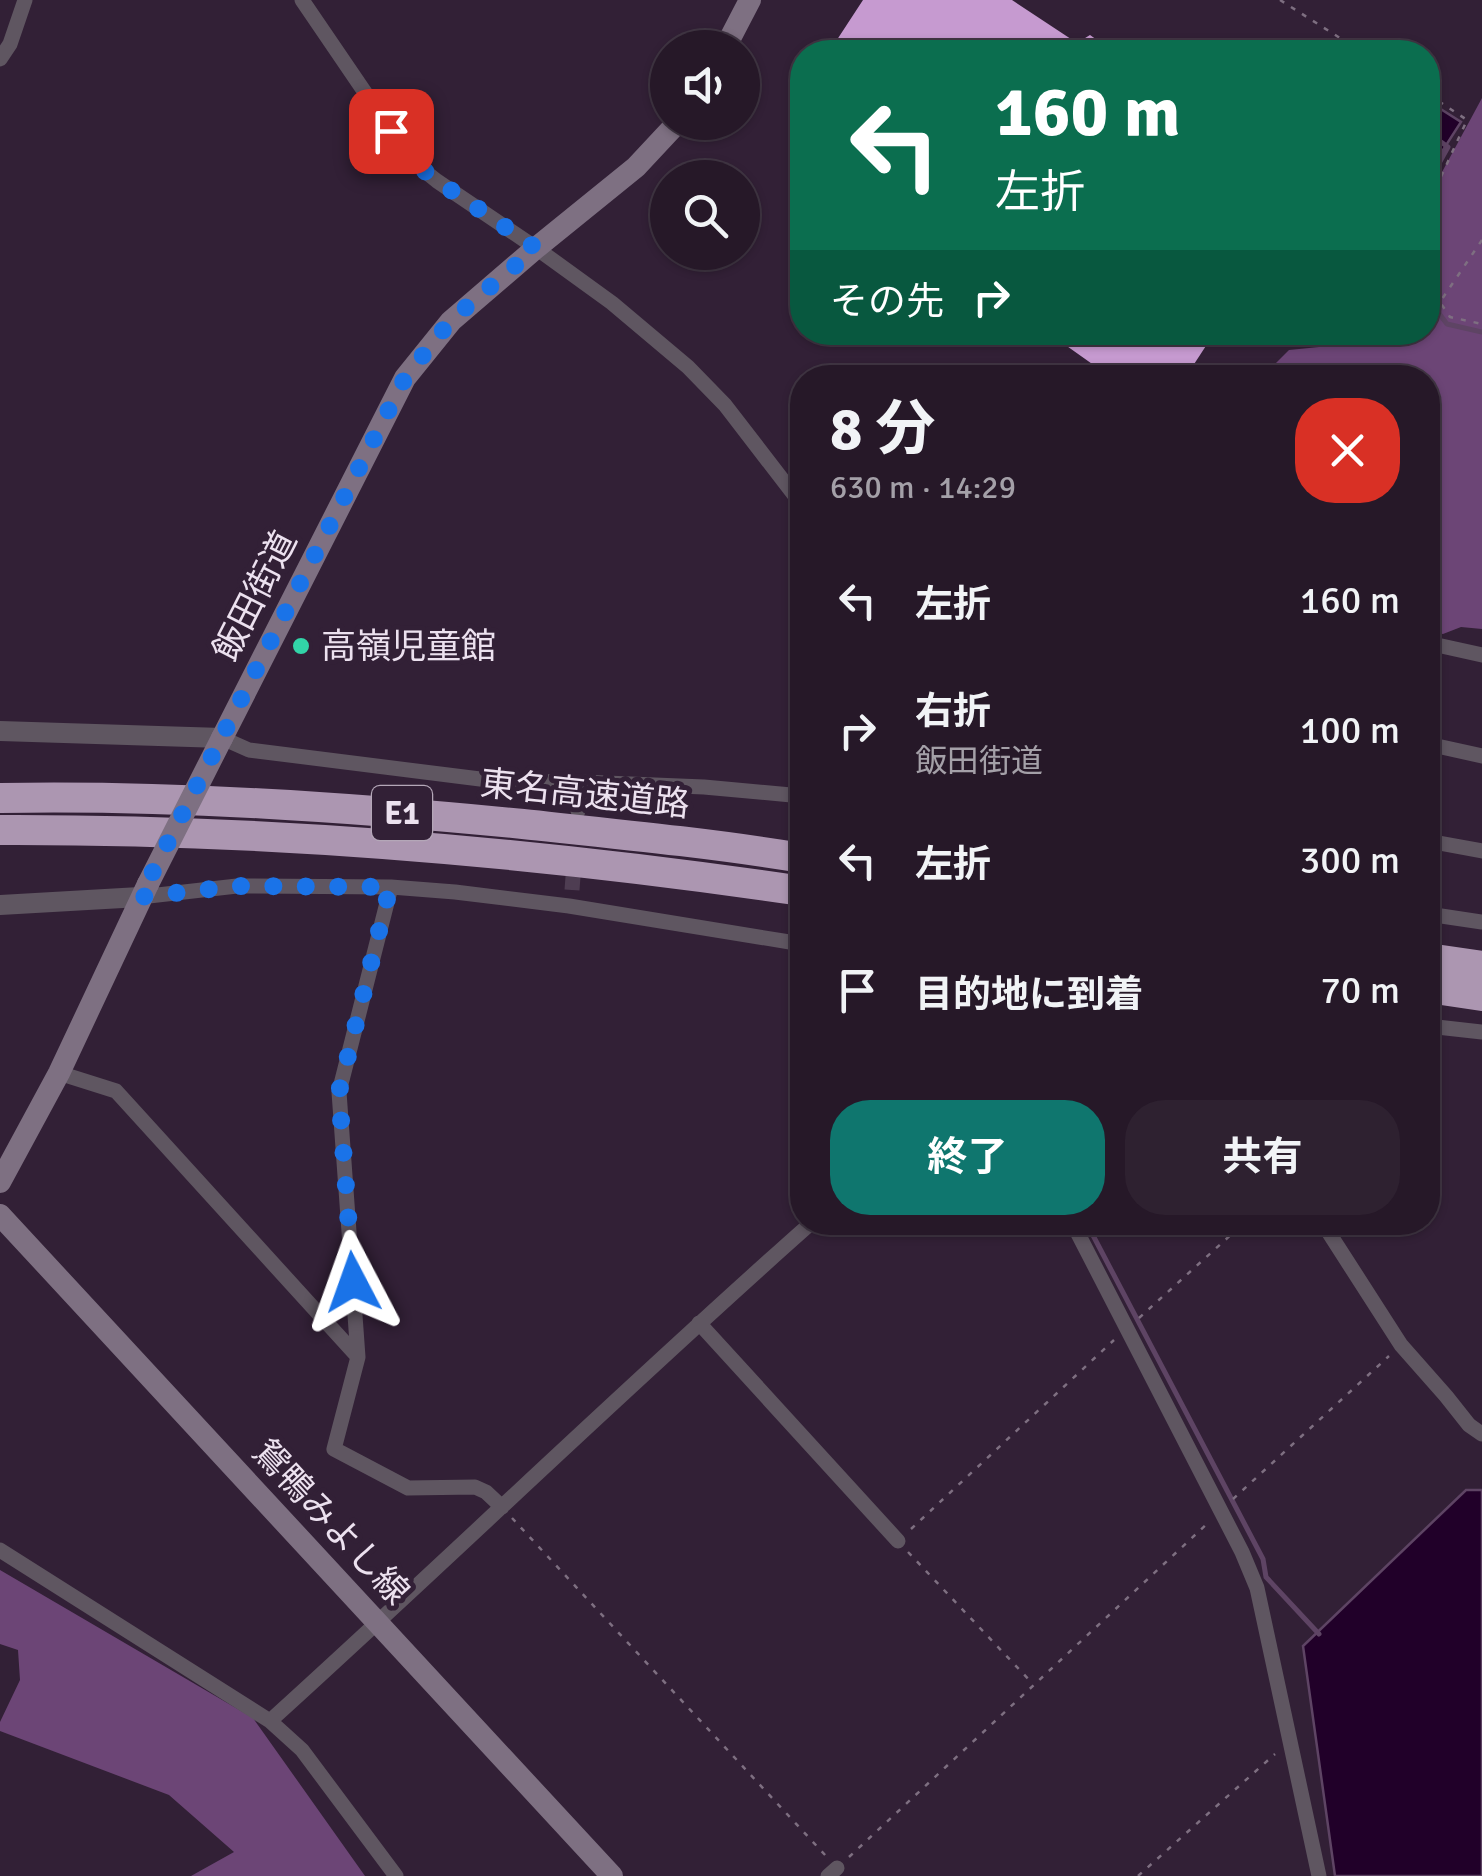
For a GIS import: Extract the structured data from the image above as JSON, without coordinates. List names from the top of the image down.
{
  "streets": {
    "highway": ["東名高速道路", "E1"],
    "main road": ["飯田街道", "鴛鴨みよし線"]
  },
  "places": ["高嶺児童館"],
  "page": {
    "turn": ["160 m", "左折"],
    "then": "その先",
    "heading": ["8 分", "630 m · 14:29"],
    "list": [
      {
        "name": "左折",
        "value": "160 m"
      },
      {
        "name": "右折",
        "note": "飯田街道",
        "value": "100 m"
      },
      {
        "name": "左折",
        "value": "300 m"
      },
      {
        "name": "目的地に到着",
        "value": "70 m"
      }
    ],
    "buttons": ["終了", "共有"]
  }
}
